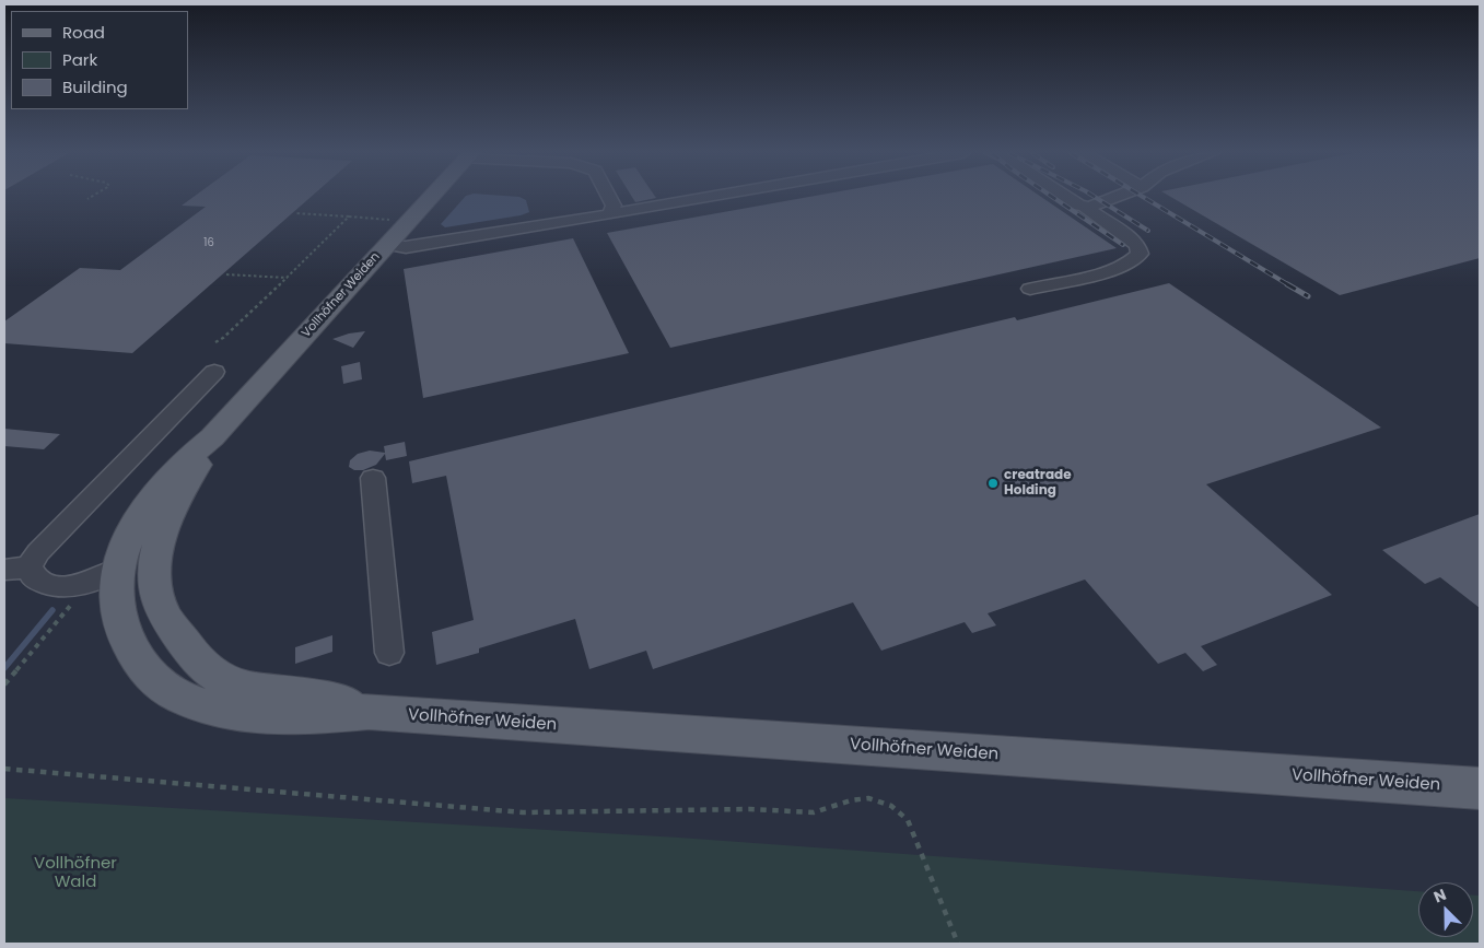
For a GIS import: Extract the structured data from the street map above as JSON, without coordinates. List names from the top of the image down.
{
  "streets": {
    "main road": ["Vollhöfner Weiden"]
  },
  "parks": ["Vollhöfner Wald"],
  "places": ["creatrade Holding"],
  "house_numbers": ["16"],
  "legend": ["Road", "Park", "Building"],
  "north": "top left"
}
